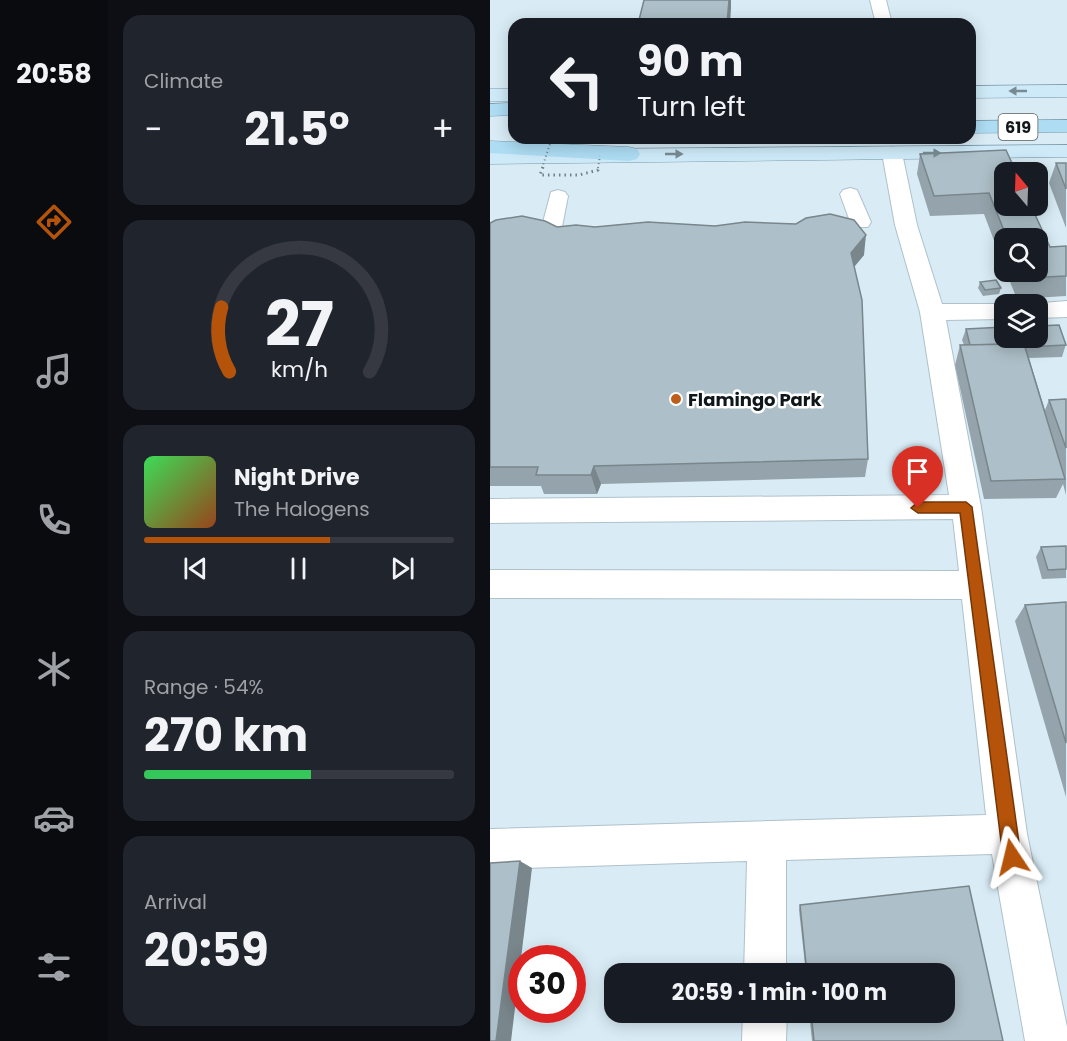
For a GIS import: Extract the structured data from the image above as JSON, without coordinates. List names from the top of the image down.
{
  "streets": {
    "highway": ["619"]
  },
  "places": ["Flamingo Park"],
  "north": "top",
  "page": {
    "tabs": "20:58",
    "tile": [
      "Climate",
      ["Range · 54%", "270 km"],
      ["Arrival", "20:59"]
    ],
    "turn": ["90 m", "Turn left"],
    "heat": ["−", "21.5°", "+"],
    "song": ["Night Drive", "The Halogens"],
    "limit": "30",
    "trip": "20:59 · 1 min · 100 m",
    "gauge": ["27", "km/h"]
  }
}
